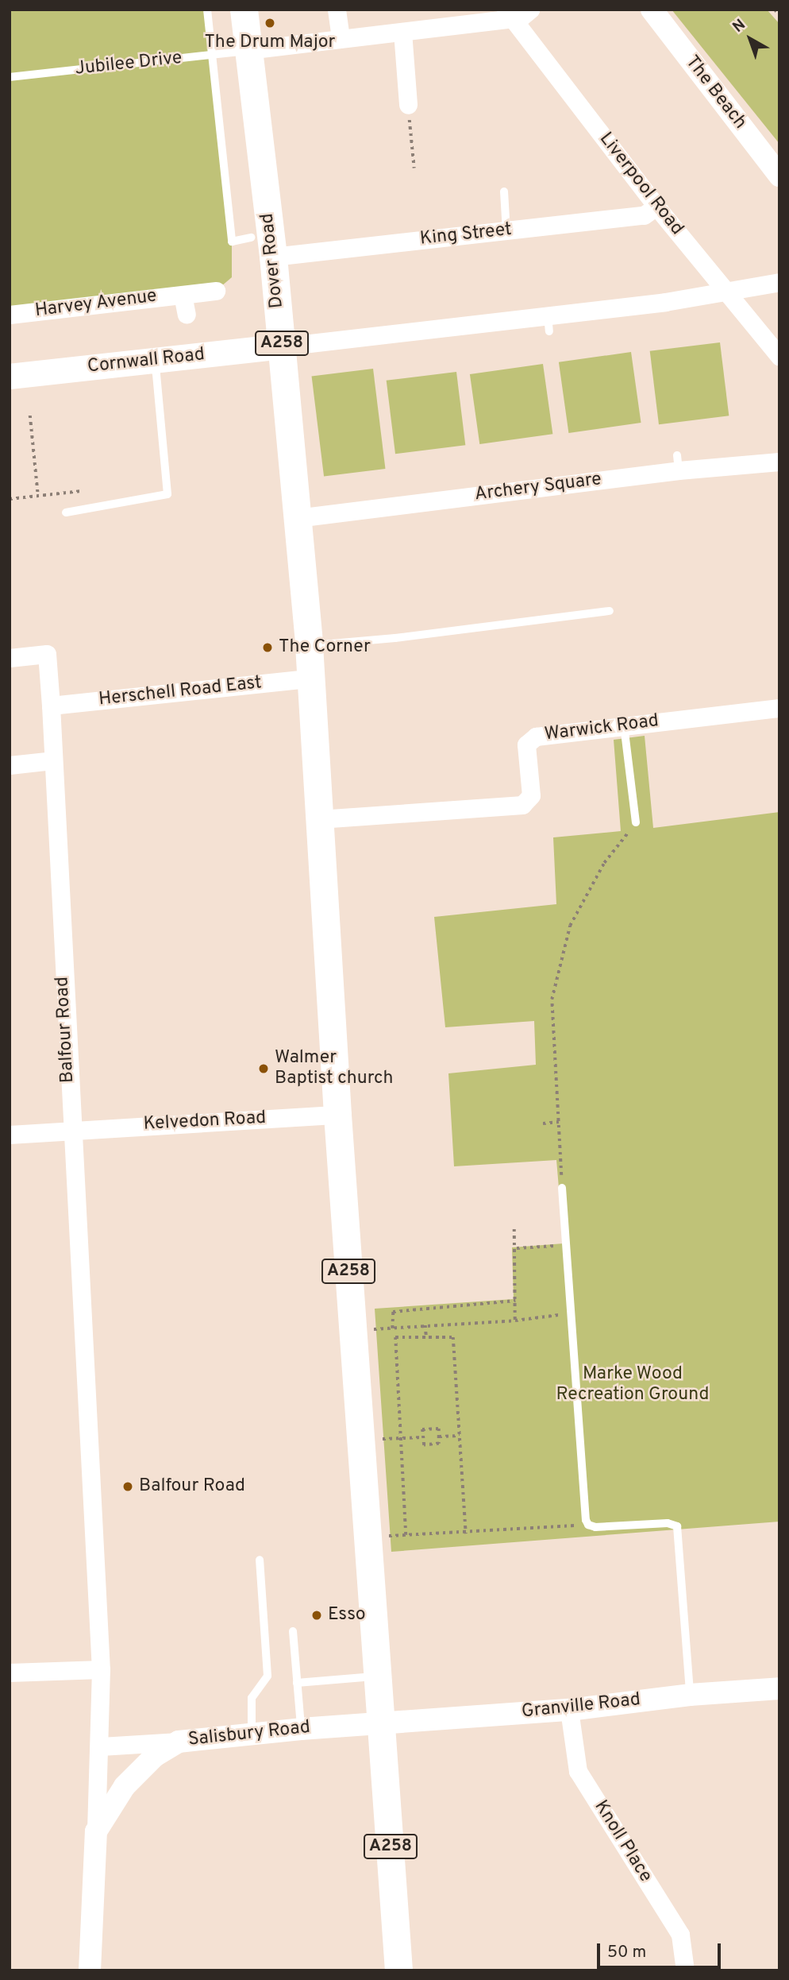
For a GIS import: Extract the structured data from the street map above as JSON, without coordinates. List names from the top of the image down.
{
  "streets": {
    "main road": ["Dover Road", "A258", "Cornwall Road"],
    "street": [
      "The Beach",
      "Liverpool Road",
      "King Street",
      "Harvey Avenue",
      "Archery Square",
      "Herschell Road East",
      "Warwick Road",
      "Balfour Road",
      "Kelvedon Road",
      "Granville Road",
      "Salisbury Road",
      "Knoll Place"
    ],
    "lane": ["Jubilee Drive"]
  },
  "crossings": [
    ["Jubilee Drive", "Dover Road"],
    ["Liverpool Road", "King Street"],
    ["King Street", "Dover Road"],
    ["Dover Road", "A258"],
    ["Dover Road", "Cornwall Road"],
    ["Dover Road", "Archery Square"],
    ["Dover Road", "Herschell Road East"],
    ["A258", "Herschell Road East"],
    ["A258", "Warwick Road"],
    ["A258", "Kelvedon Road"],
    ["A258", "Granville Road"],
    ["A258", "Salisbury Road"],
    ["Herschell Road East", "Balfour Road"],
    ["Balfour Road", "Kelvedon Road"],
    ["Balfour Road", "Salisbury Road"],
    ["Granville Road", "Salisbury Road"],
    ["Granville Road", "Knoll Place"]
  ],
  "parks": ["Marke Wood Recreation Ground"],
  "places": [
    "The Drum Major",
    "The Corner",
    "Walmer Baptist church",
    "Balfour Road",
    "Esso"
  ],
  "scale_bar": "50 m",
  "north": "top left"
}
